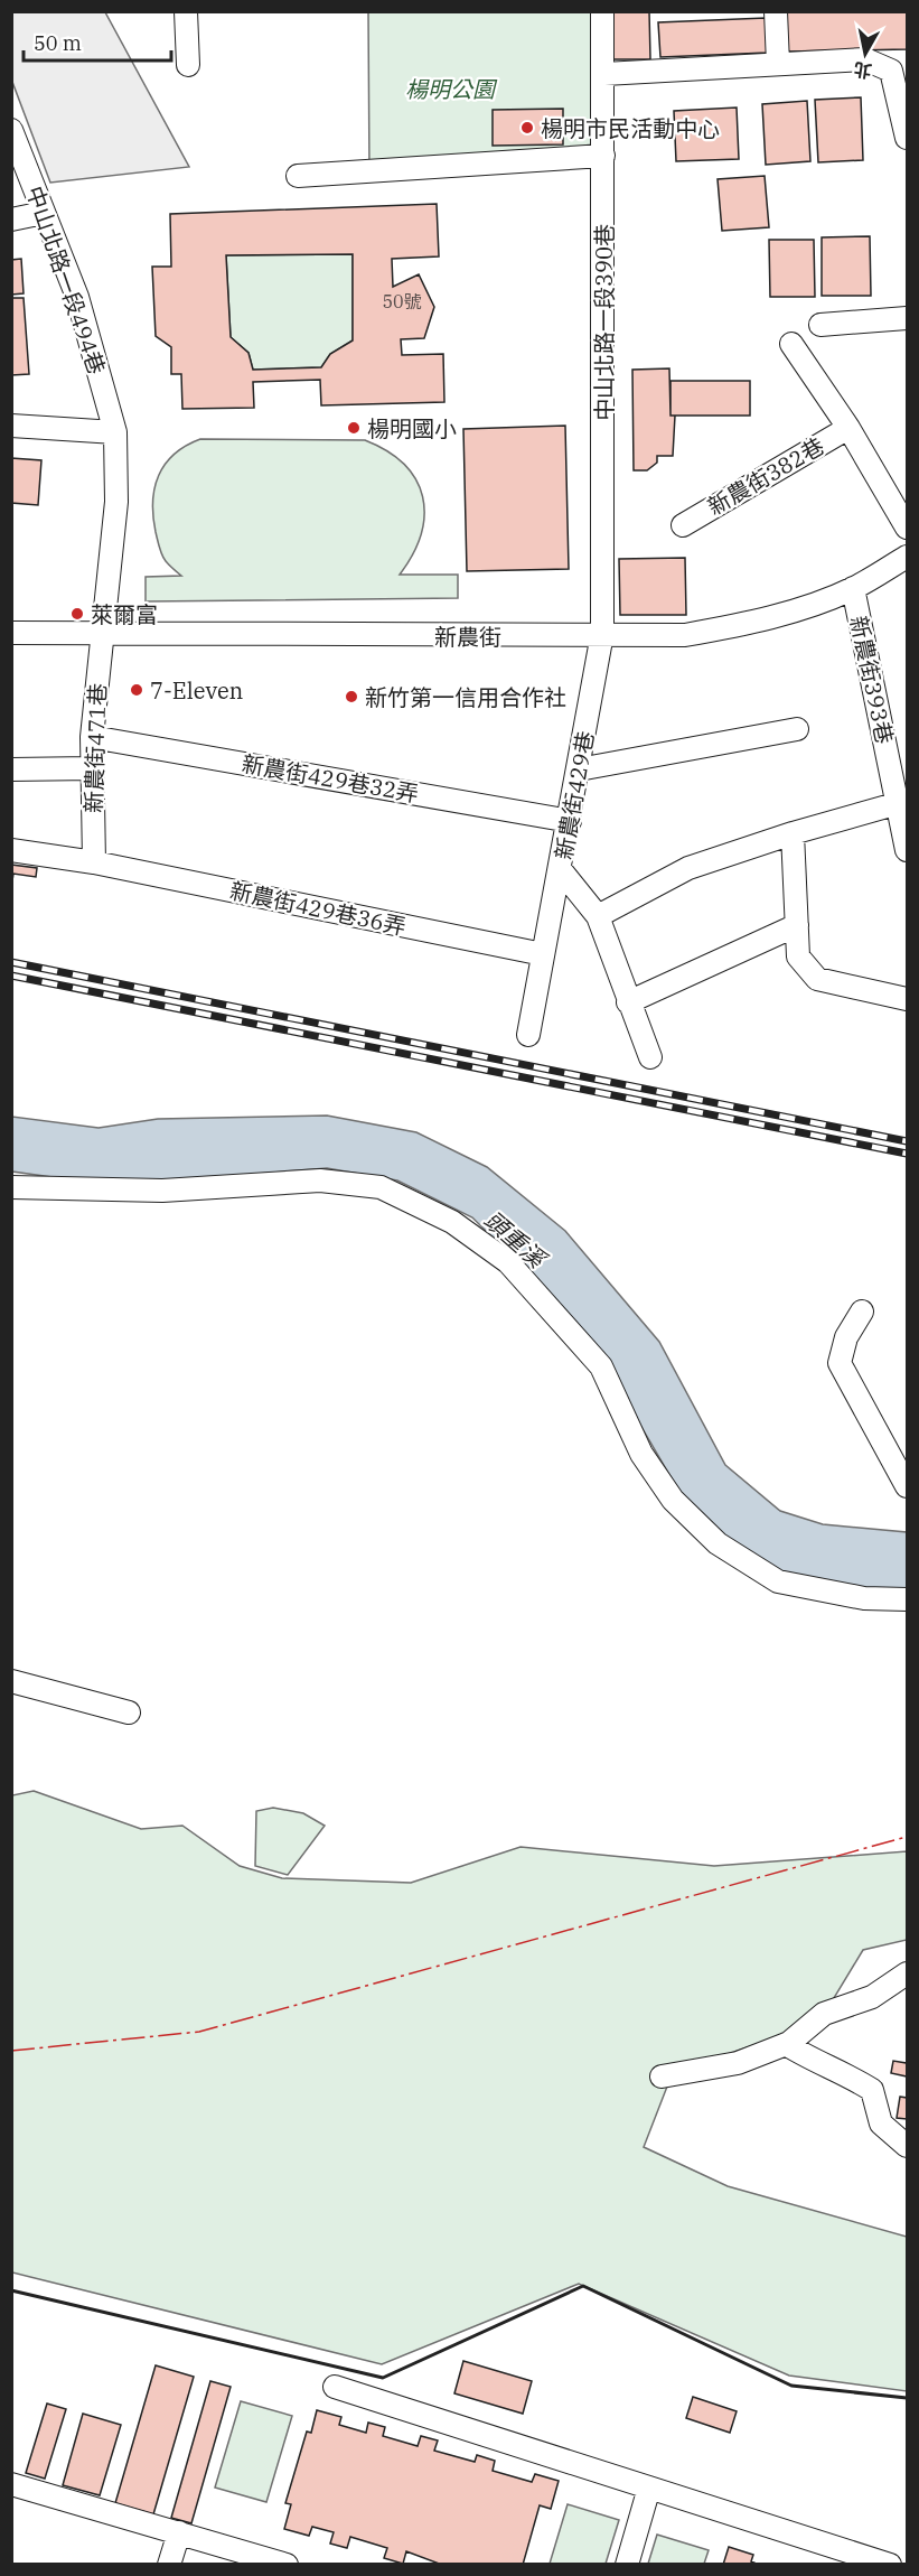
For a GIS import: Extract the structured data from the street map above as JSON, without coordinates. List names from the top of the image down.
{
  "streets": {
    "street": [
      "中山北路一段494巷",
      "中山北路一段390巷",
      "新農街382巷",
      "新農街",
      "新農街393巷",
      "新農街471巷",
      "新農街429巷32弄",
      "新農街429巷",
      "新農街429巷36弄"
    ]
  },
  "crossings": [
    ["中山北路一段494巷", "新農街"],
    ["中山北路一段494巷", "新農街471巷"],
    ["中山北路一段390巷", "新農街"],
    ["中山北路一段390巷", "新農街429巷"],
    ["新農街", "新農街393巷"],
    ["新農街", "新農街471巷"],
    ["新農街", "新農街429巷"],
    ["新農街471巷", "新農街429巷32弄"],
    ["新農街471巷", "新農街429巷36弄"],
    ["新農街429巷32弄", "新農街429巷"],
    ["新農街429巷", "新農街429巷36弄"]
  ],
  "water": ["頭重溪"],
  "parks": ["楊明公園"],
  "places": [
    "楊明市民活動中心",
    "楊明國小",
    "萊爾富",
    "7-Eleven",
    "新竹第一信用合作社"
  ],
  "house_numbers": ["50號"],
  "scale_bar": "50 m",
  "north": "bottom"
}
